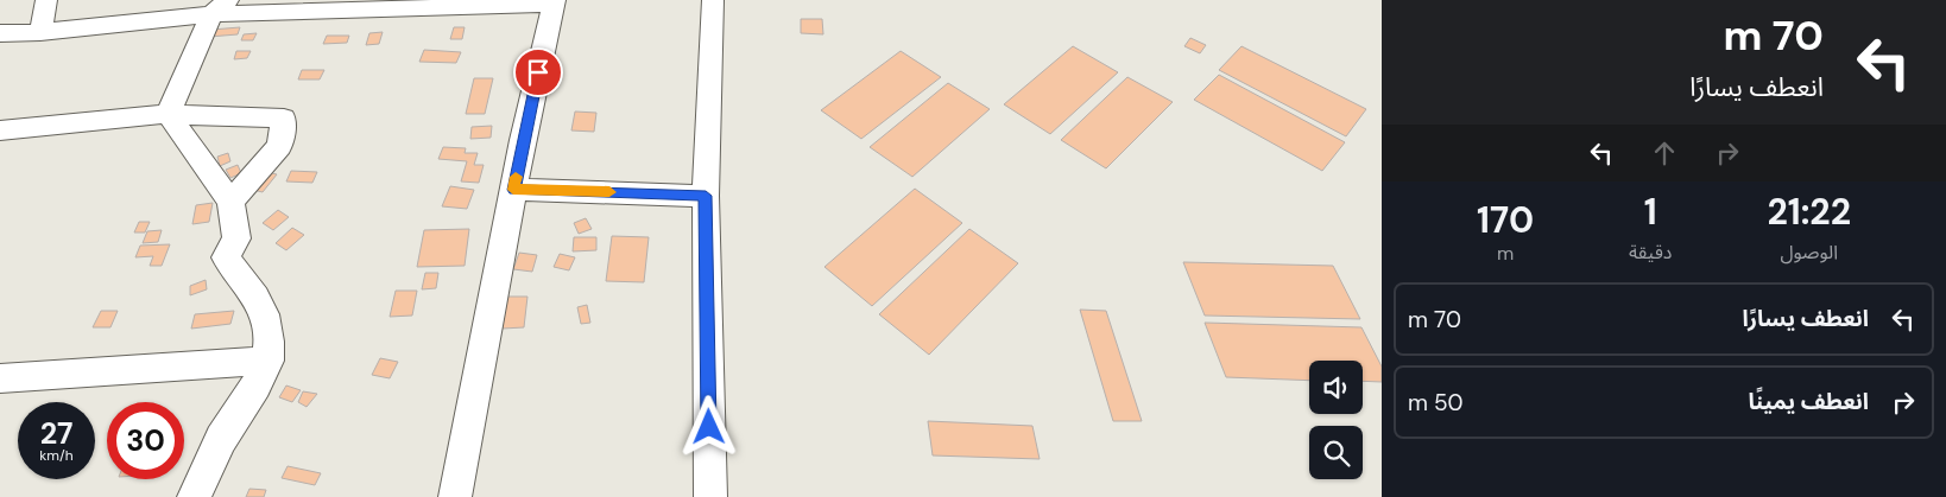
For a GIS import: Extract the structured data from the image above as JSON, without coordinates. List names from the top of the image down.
{
  "page": {
    "turn": ["70 m", "انعطف يسارًا"],
    "eta": [
      "21:22",
      "الوصول",
      "1",
      "دقيقة",
      "170",
      "m"
    ],
    "list": [
      {
        "name": "انعطف يسارًا",
        "value": "70 m"
      },
      {
        "name": "انعطف يمينًا",
        "value": "50 m"
      }
    ],
    "speed": "27 km/h",
    "limit": "30"
  }
}
